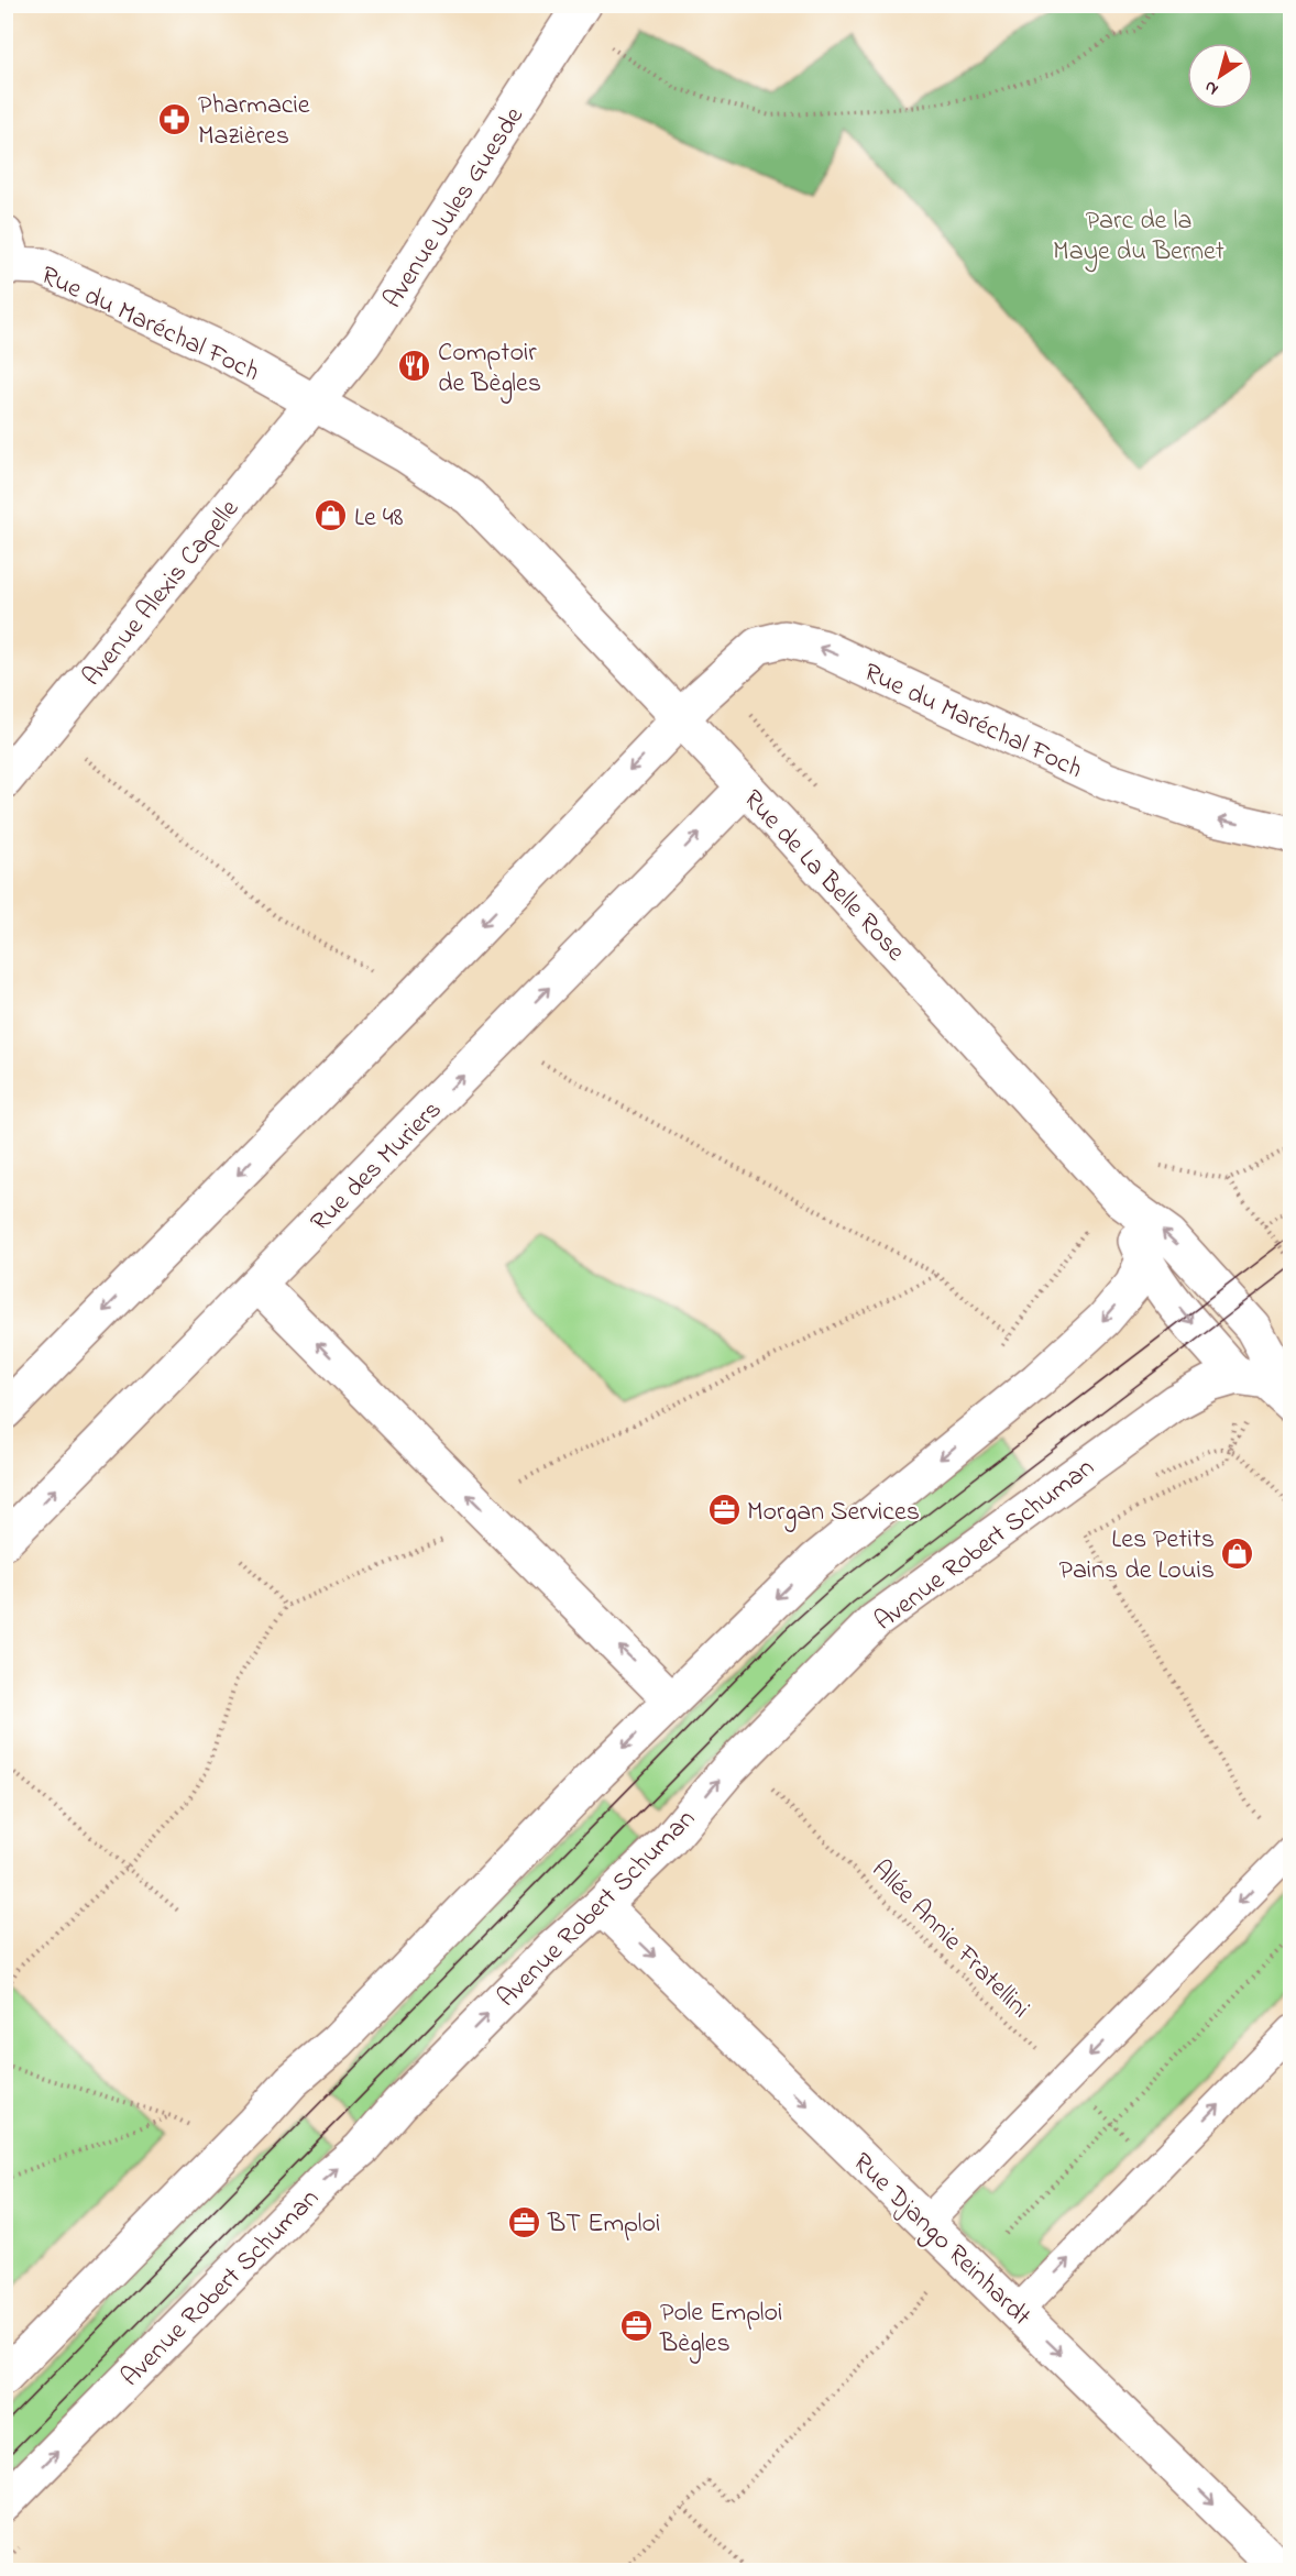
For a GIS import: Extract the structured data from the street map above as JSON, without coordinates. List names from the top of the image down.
{
  "streets": {
    "street": [
      "Avenue Jules Guesde",
      "Rue du Maréchal Foch",
      "Avenue Alexis Capelle",
      "Rue de La Belle Rose",
      "Rue des Muriers",
      "Avenue Robert Schuman",
      "Rue Django Reinhardt"
    ],
    "path": ["Allée Annie Fratellini"]
  },
  "crossings": [
    ["Avenue Jules Guesde", "Rue du Maréchal Foch"],
    ["Avenue Jules Guesde", "Avenue Alexis Capelle"],
    ["Rue du Maréchal Foch", "Avenue Alexis Capelle"],
    ["Rue du Maréchal Foch", "Rue de La Belle Rose"],
    ["Rue de La Belle Rose", "Rue des Muriers"],
    ["Rue de La Belle Rose", "Avenue Robert Schuman"],
    ["Avenue Robert Schuman", "Rue Django Reinhardt"]
  ],
  "one_way": ["Rue du Maréchal Foch", "Rue Django Reinhardt"],
  "parks": ["Parc de la Maye du Bernet"],
  "places": {
    "pharmacy": ["Pharmacie Mazières"],
    "restaurant": ["Comptoir de Bègles"],
    "shop": ["Le 48", "Les Petits Pains de Louis"],
    "office": ["Morgan Services", "BT Emploi", "Pole Emploi Bègles"]
  },
  "north": "bottom left"
}
